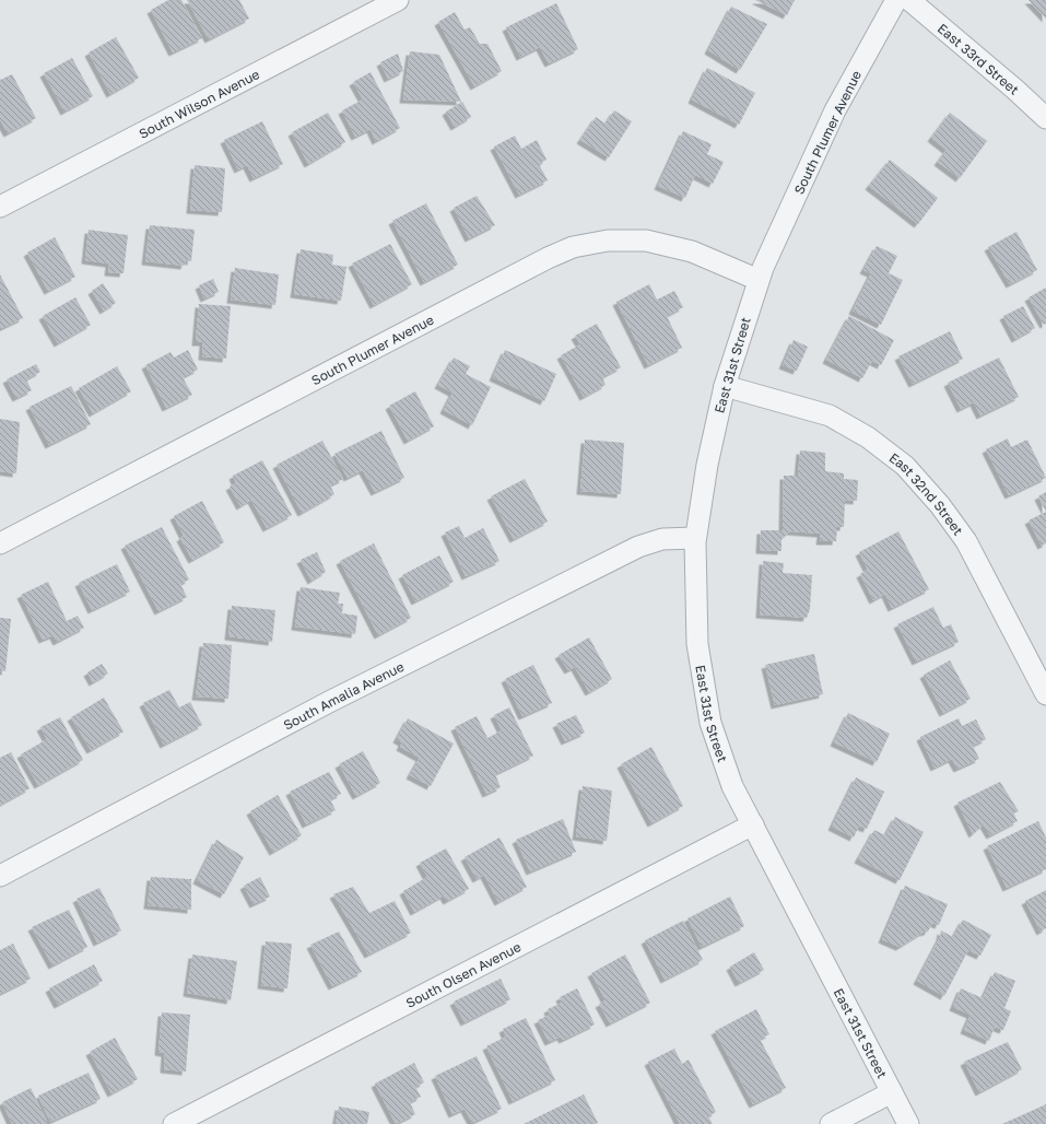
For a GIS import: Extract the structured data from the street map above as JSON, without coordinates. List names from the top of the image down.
{
  "streets": {
    "street": [
      "East 33rd Street",
      "South Wilson Avenue",
      "South Plumer Avenue",
      "East 31st Street",
      "East 32nd Street",
      "South Amalia Avenue",
      "South Olsen Avenue"
    ]
  },
  "crossings": [
    ["South Plumer Avenue", "East 31st Street"],
    ["East 31st Street", "East 32nd Street"],
    ["East 31st Street", "South Amalia Avenue"],
    ["East 31st Street", "South Olsen Avenue"]
  ]
}
